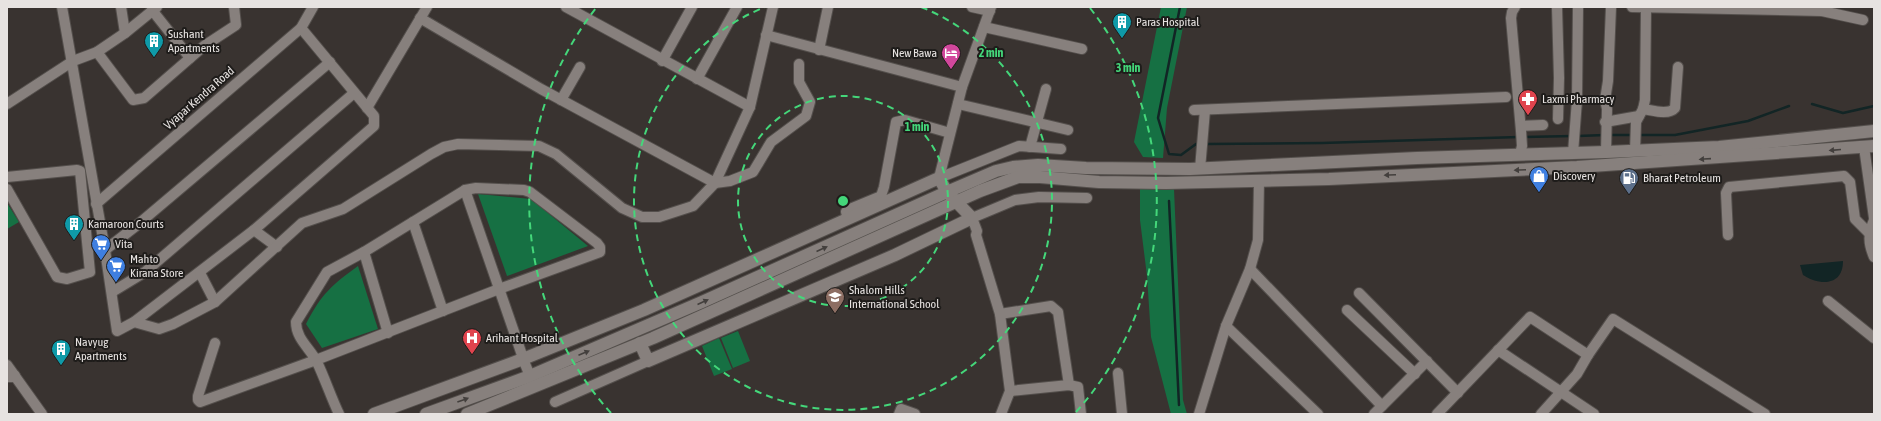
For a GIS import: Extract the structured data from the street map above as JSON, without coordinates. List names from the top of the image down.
{
  "streets": {
    "street": ["Vyapar Kendra Road"]
  },
  "places": {
    "building": [
      "Paras Hospital",
      "Sushant Apartments",
      "Kamaroon Courts",
      "Navyug Apartments"
    ],
    "hotel": ["New Bawa"],
    "pharmacy": ["Laxmi Pharmacy"],
    "shop": ["Discovery"],
    "fuel station": ["Bharat Petroleum"],
    "supermarket": ["Vita", "Mahto Kirana Store"],
    "school or university": ["Shalom Hills International School"],
    "hospital": ["Arihant Hospital"]
  },
  "rings": ["2 min", "3 min", "1 min"]
}
